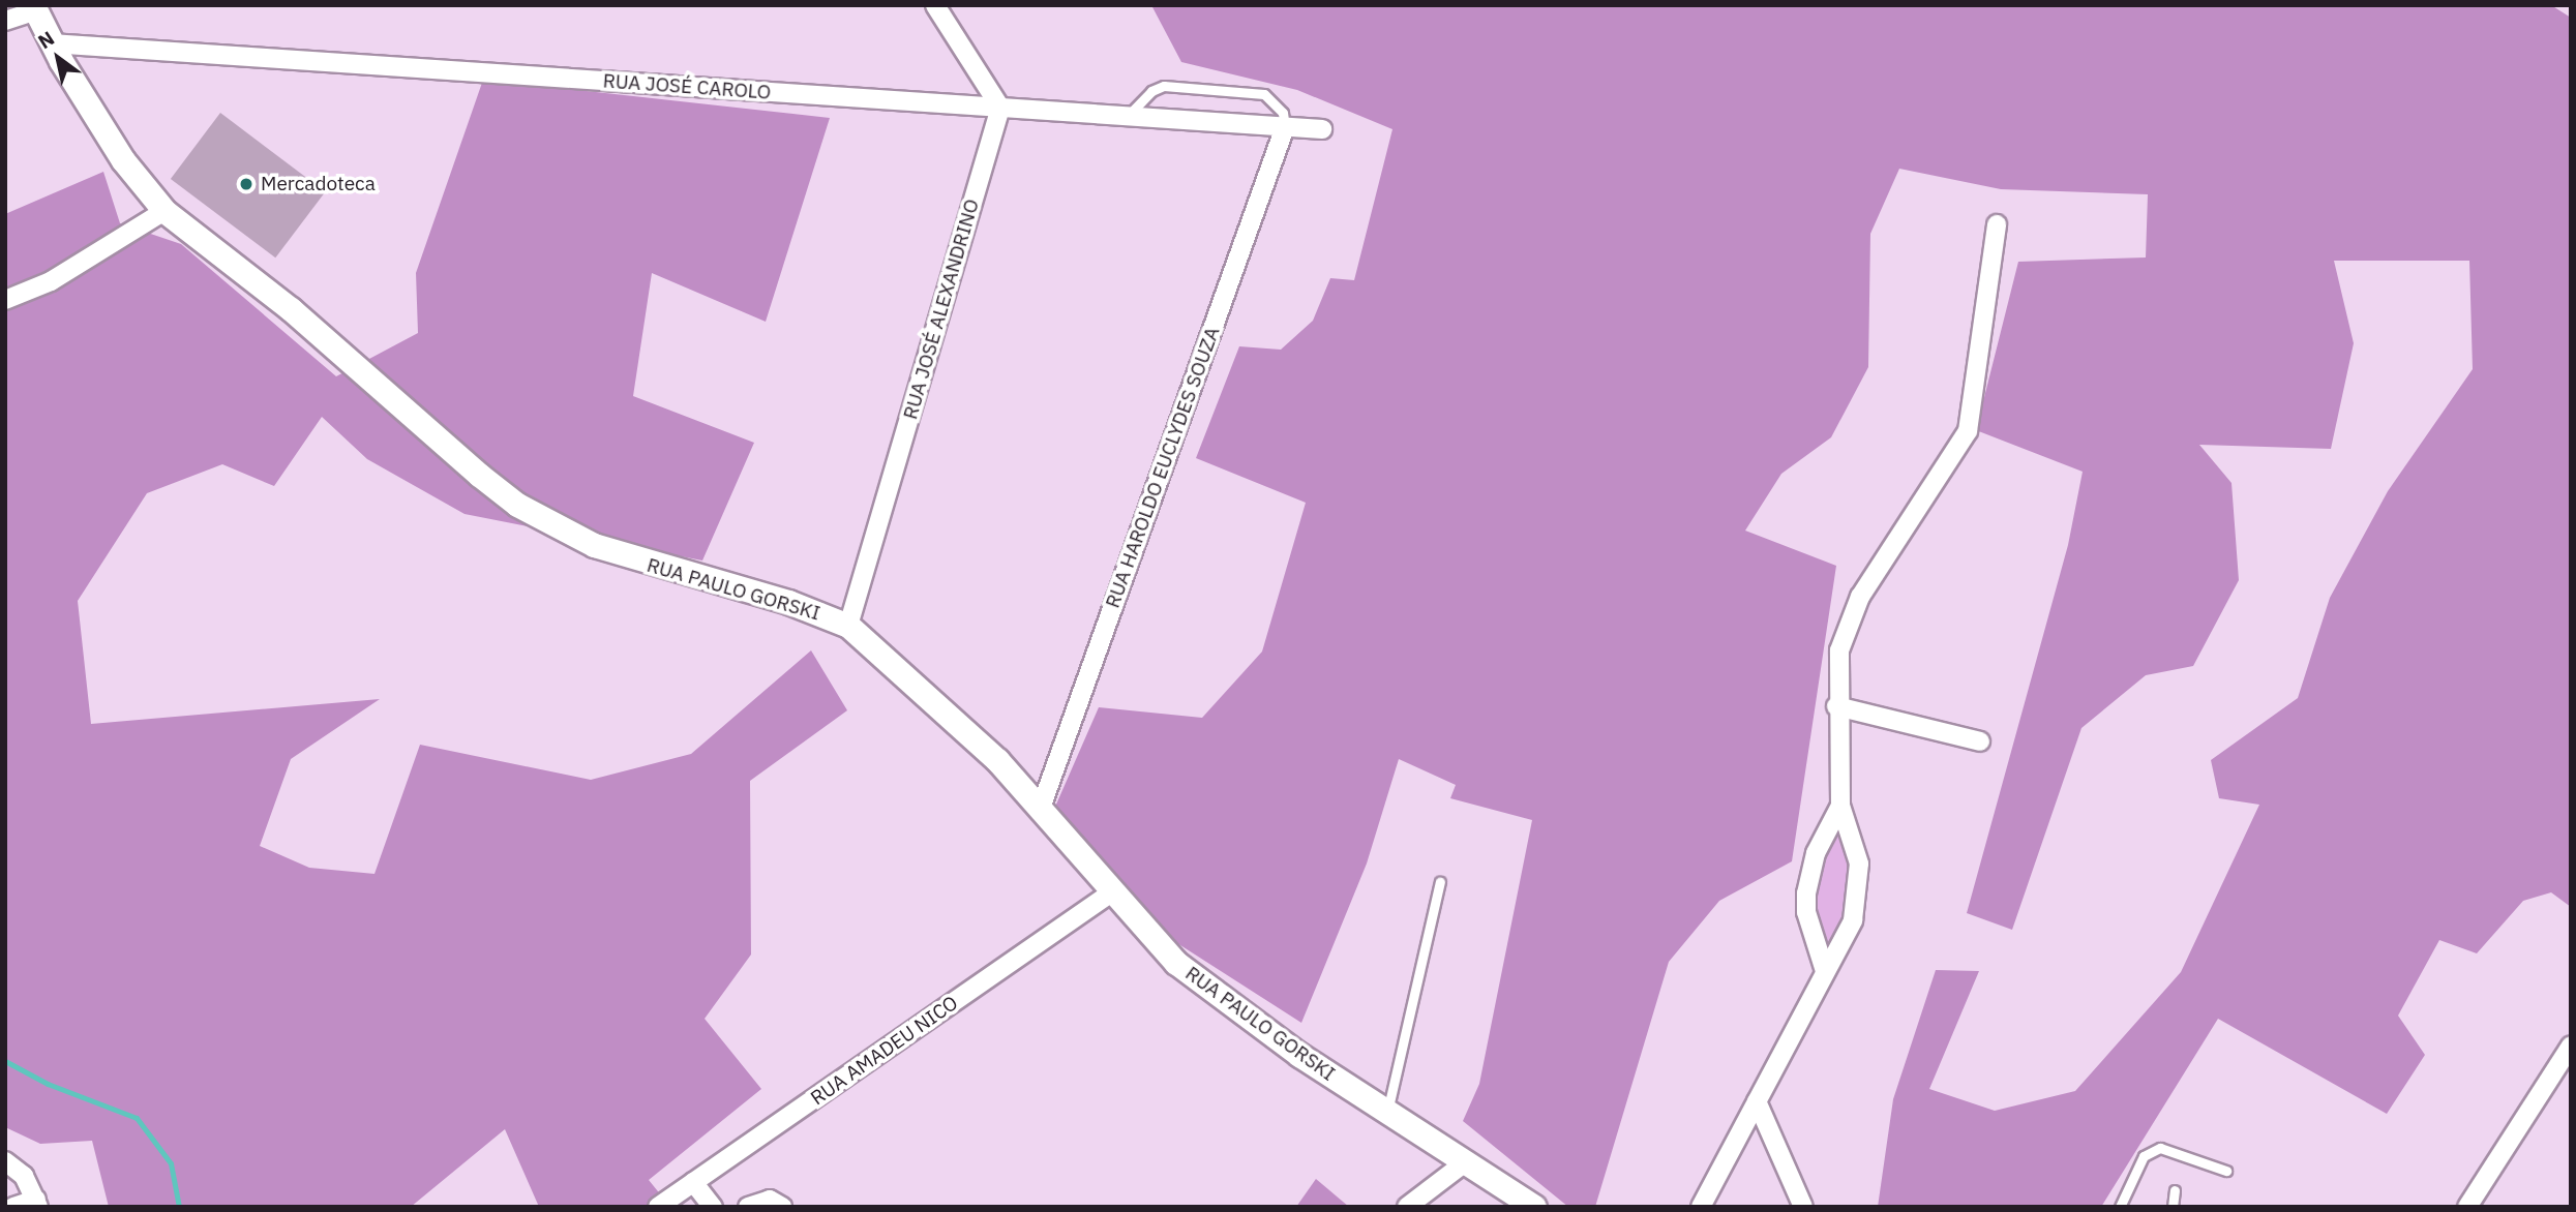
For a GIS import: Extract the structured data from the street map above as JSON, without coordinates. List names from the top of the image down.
{
  "streets": {
    "street": [
      "RUA JOSÉ CAROLO",
      "RUA JOSÉ ALEXANDRINO",
      "RUA HAROLDO EUCLYDES SOUZA",
      "RUA PAULO GORSKI",
      "RUA AMADEU NICO"
    ]
  },
  "crossings": [
    ["RUA JOSÉ CAROLO", "RUA JOSÉ ALEXANDRINO"],
    ["RUA JOSÉ CAROLO", "RUA HAROLDO EUCLYDES SOUZA"],
    ["RUA JOSÉ CAROLO", "RUA PAULO GORSKI"],
    ["RUA JOSÉ ALEXANDRINO", "RUA PAULO GORSKI"],
    ["RUA HAROLDO EUCLYDES SOUZA", "RUA PAULO GORSKI"],
    ["RUA PAULO GORSKI", "RUA AMADEU NICO"]
  ],
  "places": ["Mercadoteca"],
  "north": "top left"
}
